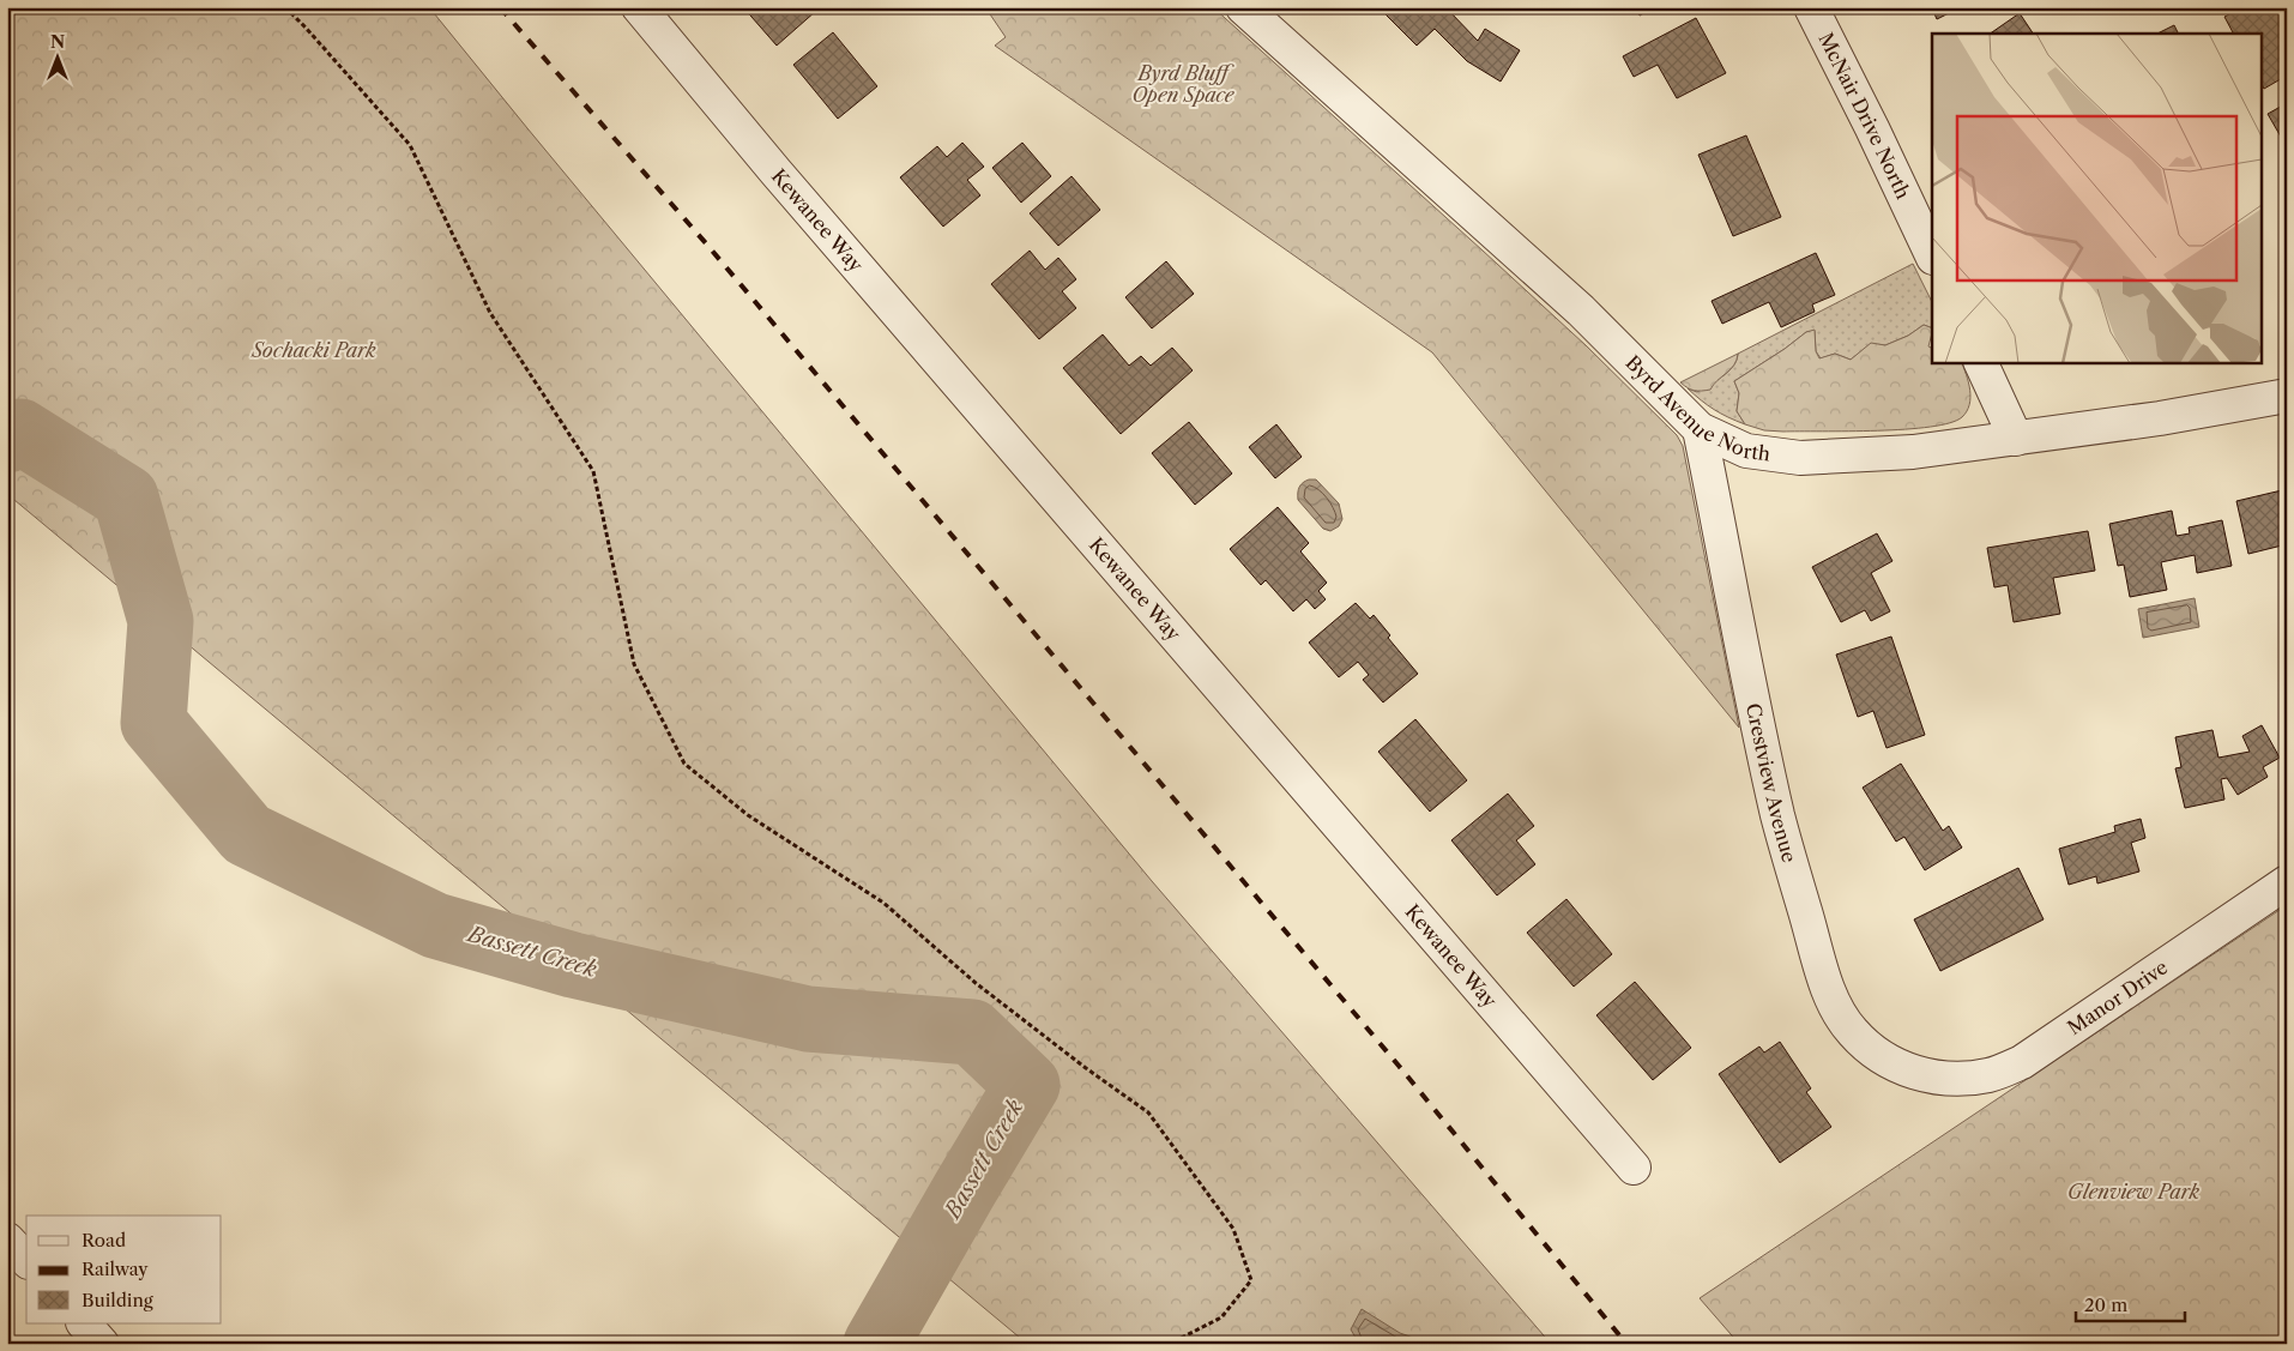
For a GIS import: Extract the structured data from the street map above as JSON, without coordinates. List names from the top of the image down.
{
  "streets": {
    "street": [
      "McNair Drive North",
      "Kewanee Way",
      "Byrd Avenue North",
      "Crestview Avenue",
      "Manor Drive"
    ]
  },
  "crossings": [
    ["Byrd Avenue North", "Crestview Avenue"],
    ["Crestview Avenue", "Manor Drive"]
  ],
  "water": ["Bassett Creek"],
  "parks": ["Byrd Bluff Open Space", "Sochacki Park", "Glenview Park"],
  "legend": ["Road", "Railway", "Building"],
  "scale_bar": "20 m",
  "north": "top"
}
